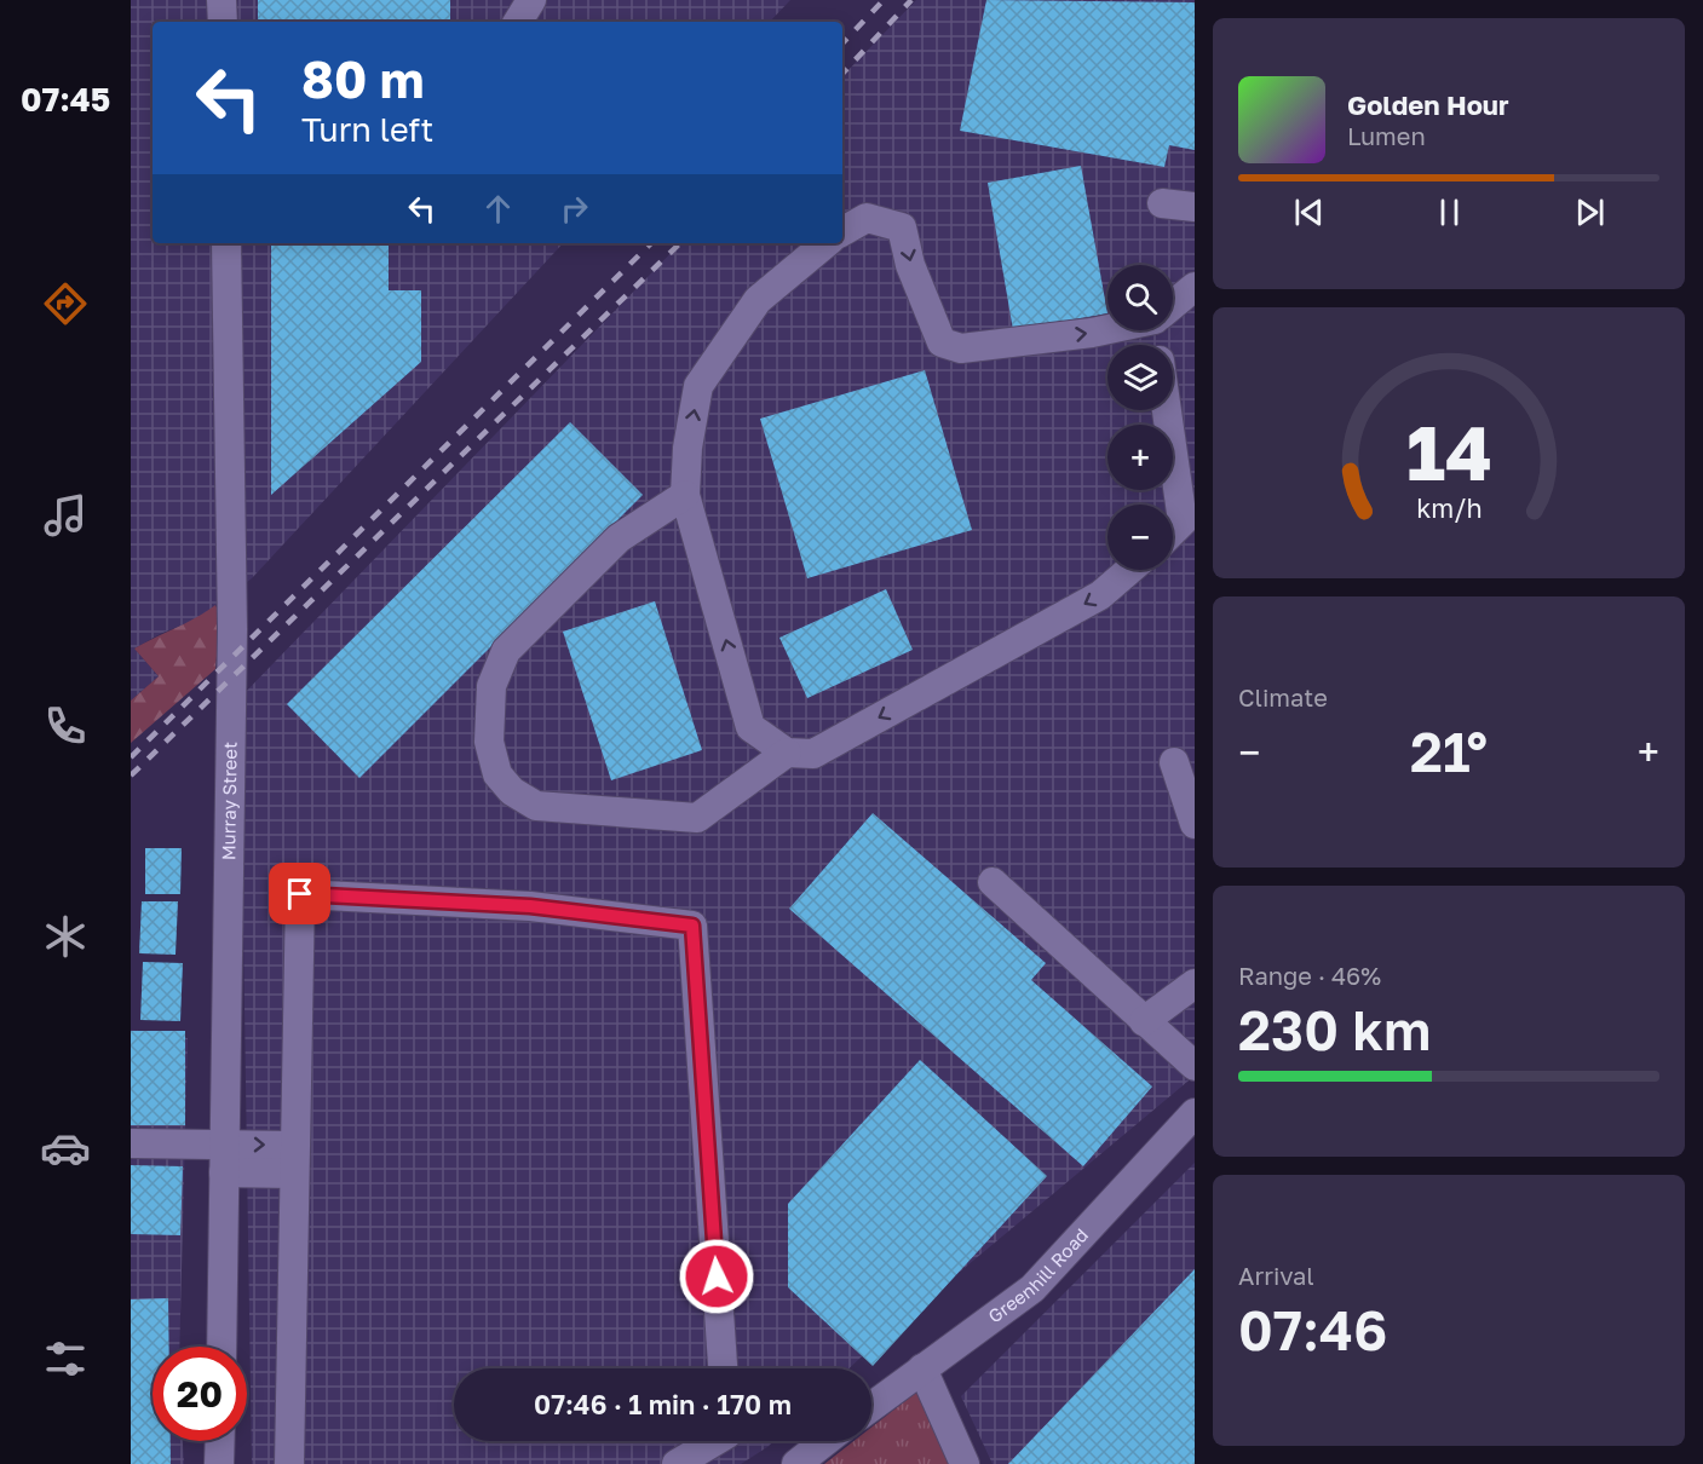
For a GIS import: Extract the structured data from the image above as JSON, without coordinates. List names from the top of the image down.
{
  "streets": {
    "street": ["Murray Street", "Greenhill Road"]
  },
  "page": {
    "tabs": "07:45",
    "turn": ["80 m", "Turn left"],
    "song": ["Golden Hour", "Lumen"],
    "map_buttons": ["+", "−"],
    "tile": [
      "Climate",
      ["Range · 46%", "230 km"],
      ["Arrival", "07:46"]
    ],
    "heat": ["−", "21°", "+"],
    "limit": "20",
    "trip": "07:46 · 1 min · 170 m",
    "gauge": ["14", "km/h"]
  }
}
